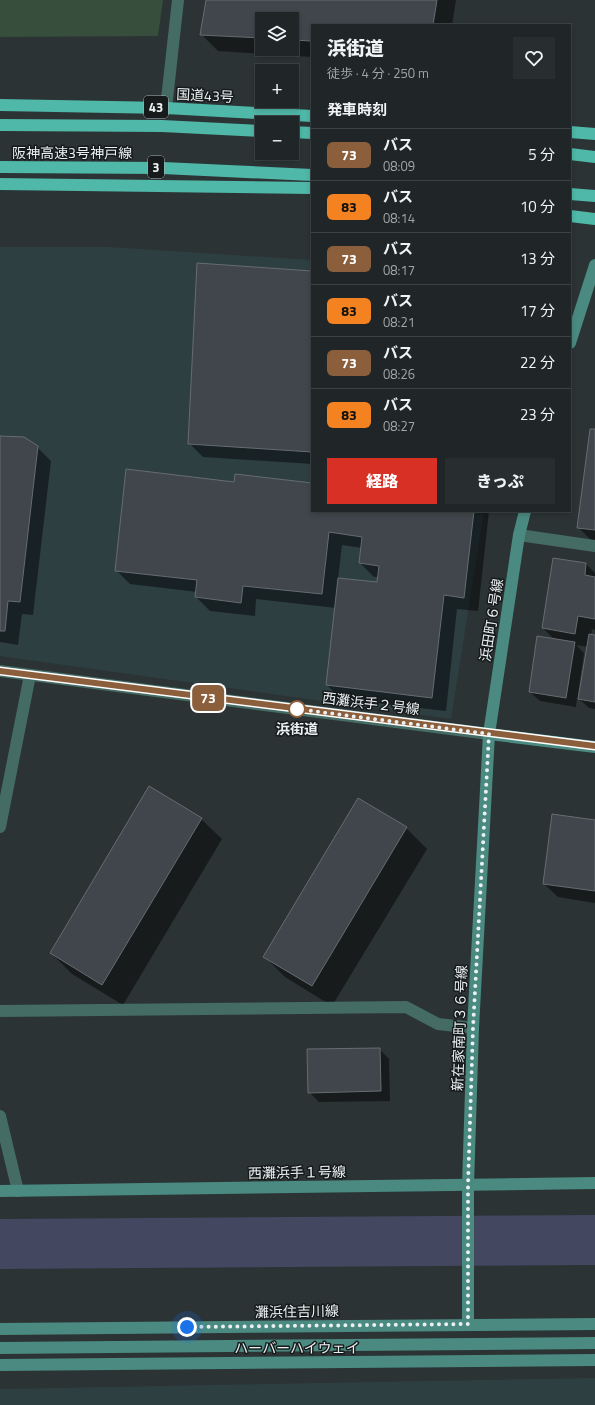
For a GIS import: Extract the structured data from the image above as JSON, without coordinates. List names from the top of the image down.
{
  "streets": {
    "highway": [
      "国道43号",
      "43",
      "阪神高速3号神戸線",
      "3"
    ],
    "street": [
      "浜田町６号線",
      "西灘浜手２号線",
      "新在家南町３６号線",
      "西灘浜手１号線",
      "灘浜住吉川線",
      "ハーバーハイウェイ"
    ]
  },
  "crossings": [
    ["浜田町６号線", "西灘浜手２号線"],
    ["浜田町６号線", "新在家南町３６号線"],
    ["西灘浜手２号線", "新在家南町３６号線"],
    ["新在家南町３６号線", "西灘浜手１号線"],
    ["新在家南町３６号線", "灘浜住吉川線"]
  ],
  "places": ["浜街道"],
  "lines": ["bus line 73"],
  "page": {
    "on_map": "73",
    "map_buttons": ["+", "−"],
    "heading": [
      ["浜街道", "徒歩 · 4 分 · 250 m"],
      "発車時刻"
    ],
    "list": [
      {
        "mark": "73",
        "name": "バス",
        "note": "08:09",
        "value": "5 分"
      },
      {
        "mark": "83",
        "name": "バス",
        "note": "08:14",
        "value": "10 分"
      },
      {
        "mark": "73",
        "name": "バス",
        "note": "08:17",
        "value": "13 分"
      },
      {
        "mark": "83",
        "name": "バス",
        "note": "08:21",
        "value": "17 分"
      },
      {
        "mark": "73",
        "name": "バス",
        "note": "08:26",
        "value": "22 分"
      },
      {
        "mark": "83",
        "name": "バス",
        "note": "08:27",
        "value": "23 分"
      }
    ],
    "buttons": ["経路", "きっぷ"]
  }
}
